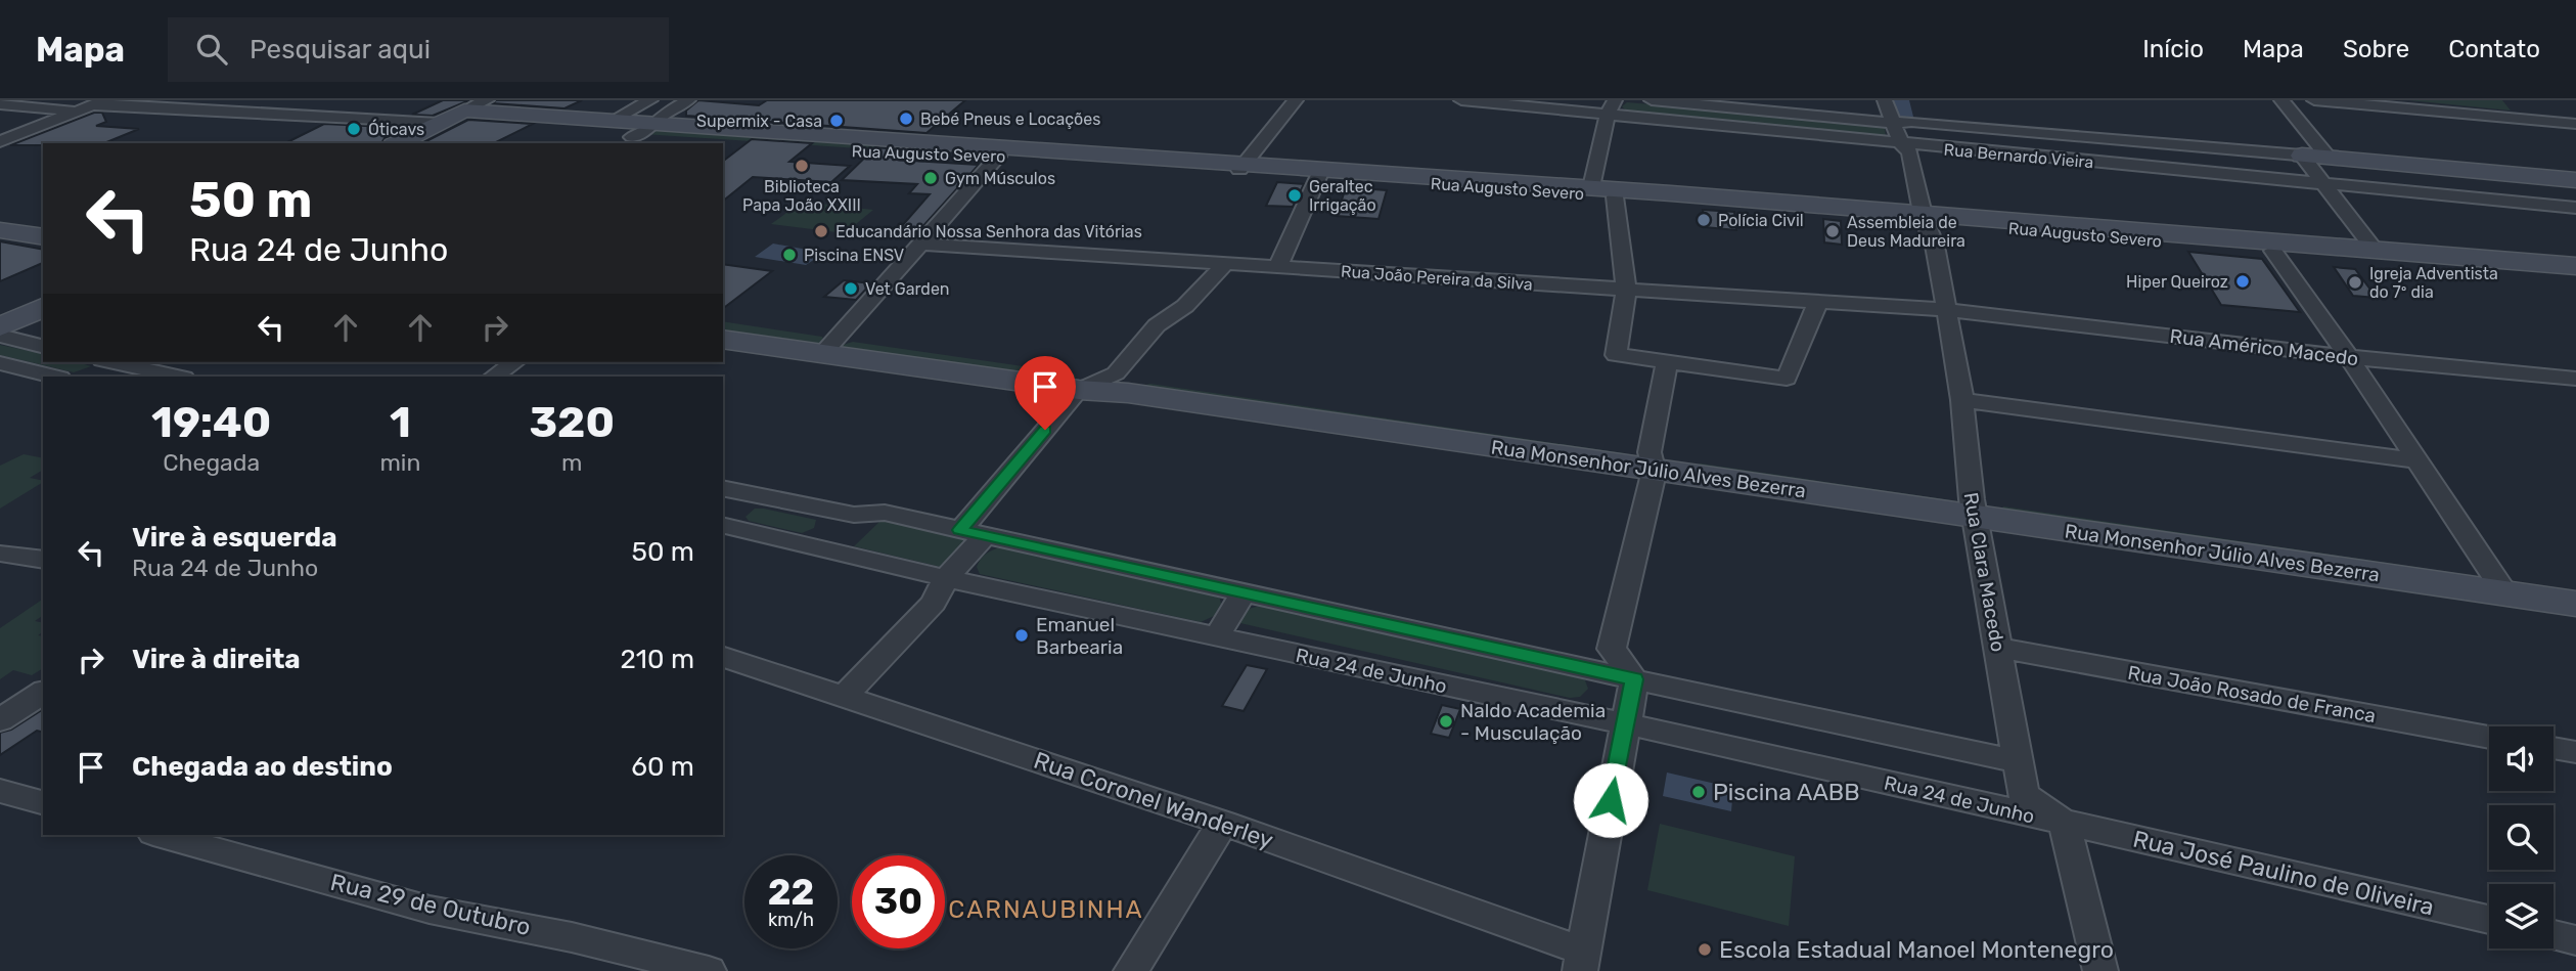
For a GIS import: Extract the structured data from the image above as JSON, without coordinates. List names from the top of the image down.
{
  "streets": {
    "main road": ["Rua Augusto Severo", "Rua Bernardo Vieira", "Rua Monsenhor Júlio Alves Bezerra"],
    "street": [
      "Rua João Pereira da Silva",
      "Rua Américo Macedo",
      "Rua Clara Macedo",
      "Rua 24 de Junho",
      "Rua João Rosado de Franca",
      "Rua Coronel Wanderley",
      "Rua José Paulino de Oliveira",
      "Rua 29 de Outubro"
    ]
  },
  "crossings": [
    ["Rua Augusto Severo", "Rua Clara Macedo"],
    ["Rua Bernardo Vieira", "Rua Clara Macedo"],
    ["Rua João Pereira da Silva", "Rua Américo Macedo"],
    ["Rua João Pereira da Silva", "Rua Clara Macedo"],
    ["Rua Américo Macedo", "Rua Clara Macedo"],
    ["Rua Monsenhor Júlio Alves Bezerra", "Rua Clara Macedo"],
    ["Rua Clara Macedo", "Rua 24 de Junho"],
    ["Rua Clara Macedo", "Rua João Rosado de Franca"],
    ["Rua Clara Macedo", "Rua José Paulino de Oliveira"],
    ["Rua 24 de Junho", "Rua José Paulino de Oliveira"]
  ],
  "districts": ["CARNAUBINHA"],
  "places": [
    "Bebé Pneus e Locações",
    "Supermix - Casa",
    "Óticavs",
    "Biblioteca Papa João XXIII",
    "Gym Músculos",
    "Geraltec Irrigação",
    "Polícia Civil",
    "Educandário Nossa Senhora das Vitórias",
    "Assembleia de Deus Madureira",
    "Piscina ENSV",
    "Hiper Queiroz",
    "Igreja Adventista do 7º dia",
    "Vet Garden",
    "Emanuel Barbearia",
    "Naldo Academia - Musculação",
    "Piscina AABB",
    "Escola Estadual Manoel Montenegro"
  ],
  "page": {
    "header": "Mapa",
    "search": "Pesquisar aqui",
    "nav": [
      "Início",
      "Mapa",
      "Sobre",
      "Contato"
    ],
    "turn": ["50 m", "Rua 24 de Junho"],
    "eta": [
      "19:40",
      "Chegada",
      "1",
      "min",
      "320",
      "m"
    ],
    "list": [
      {
        "name": "Vire à esquerda",
        "note": "Rua 24 de Junho",
        "value": "50 m"
      },
      {
        "name": "Vire à direita",
        "value": "210 m"
      },
      {
        "name": "Chegada ao destino",
        "value": "60 m"
      }
    ],
    "speed": "22 km/h",
    "limit": "30"
  }
}
